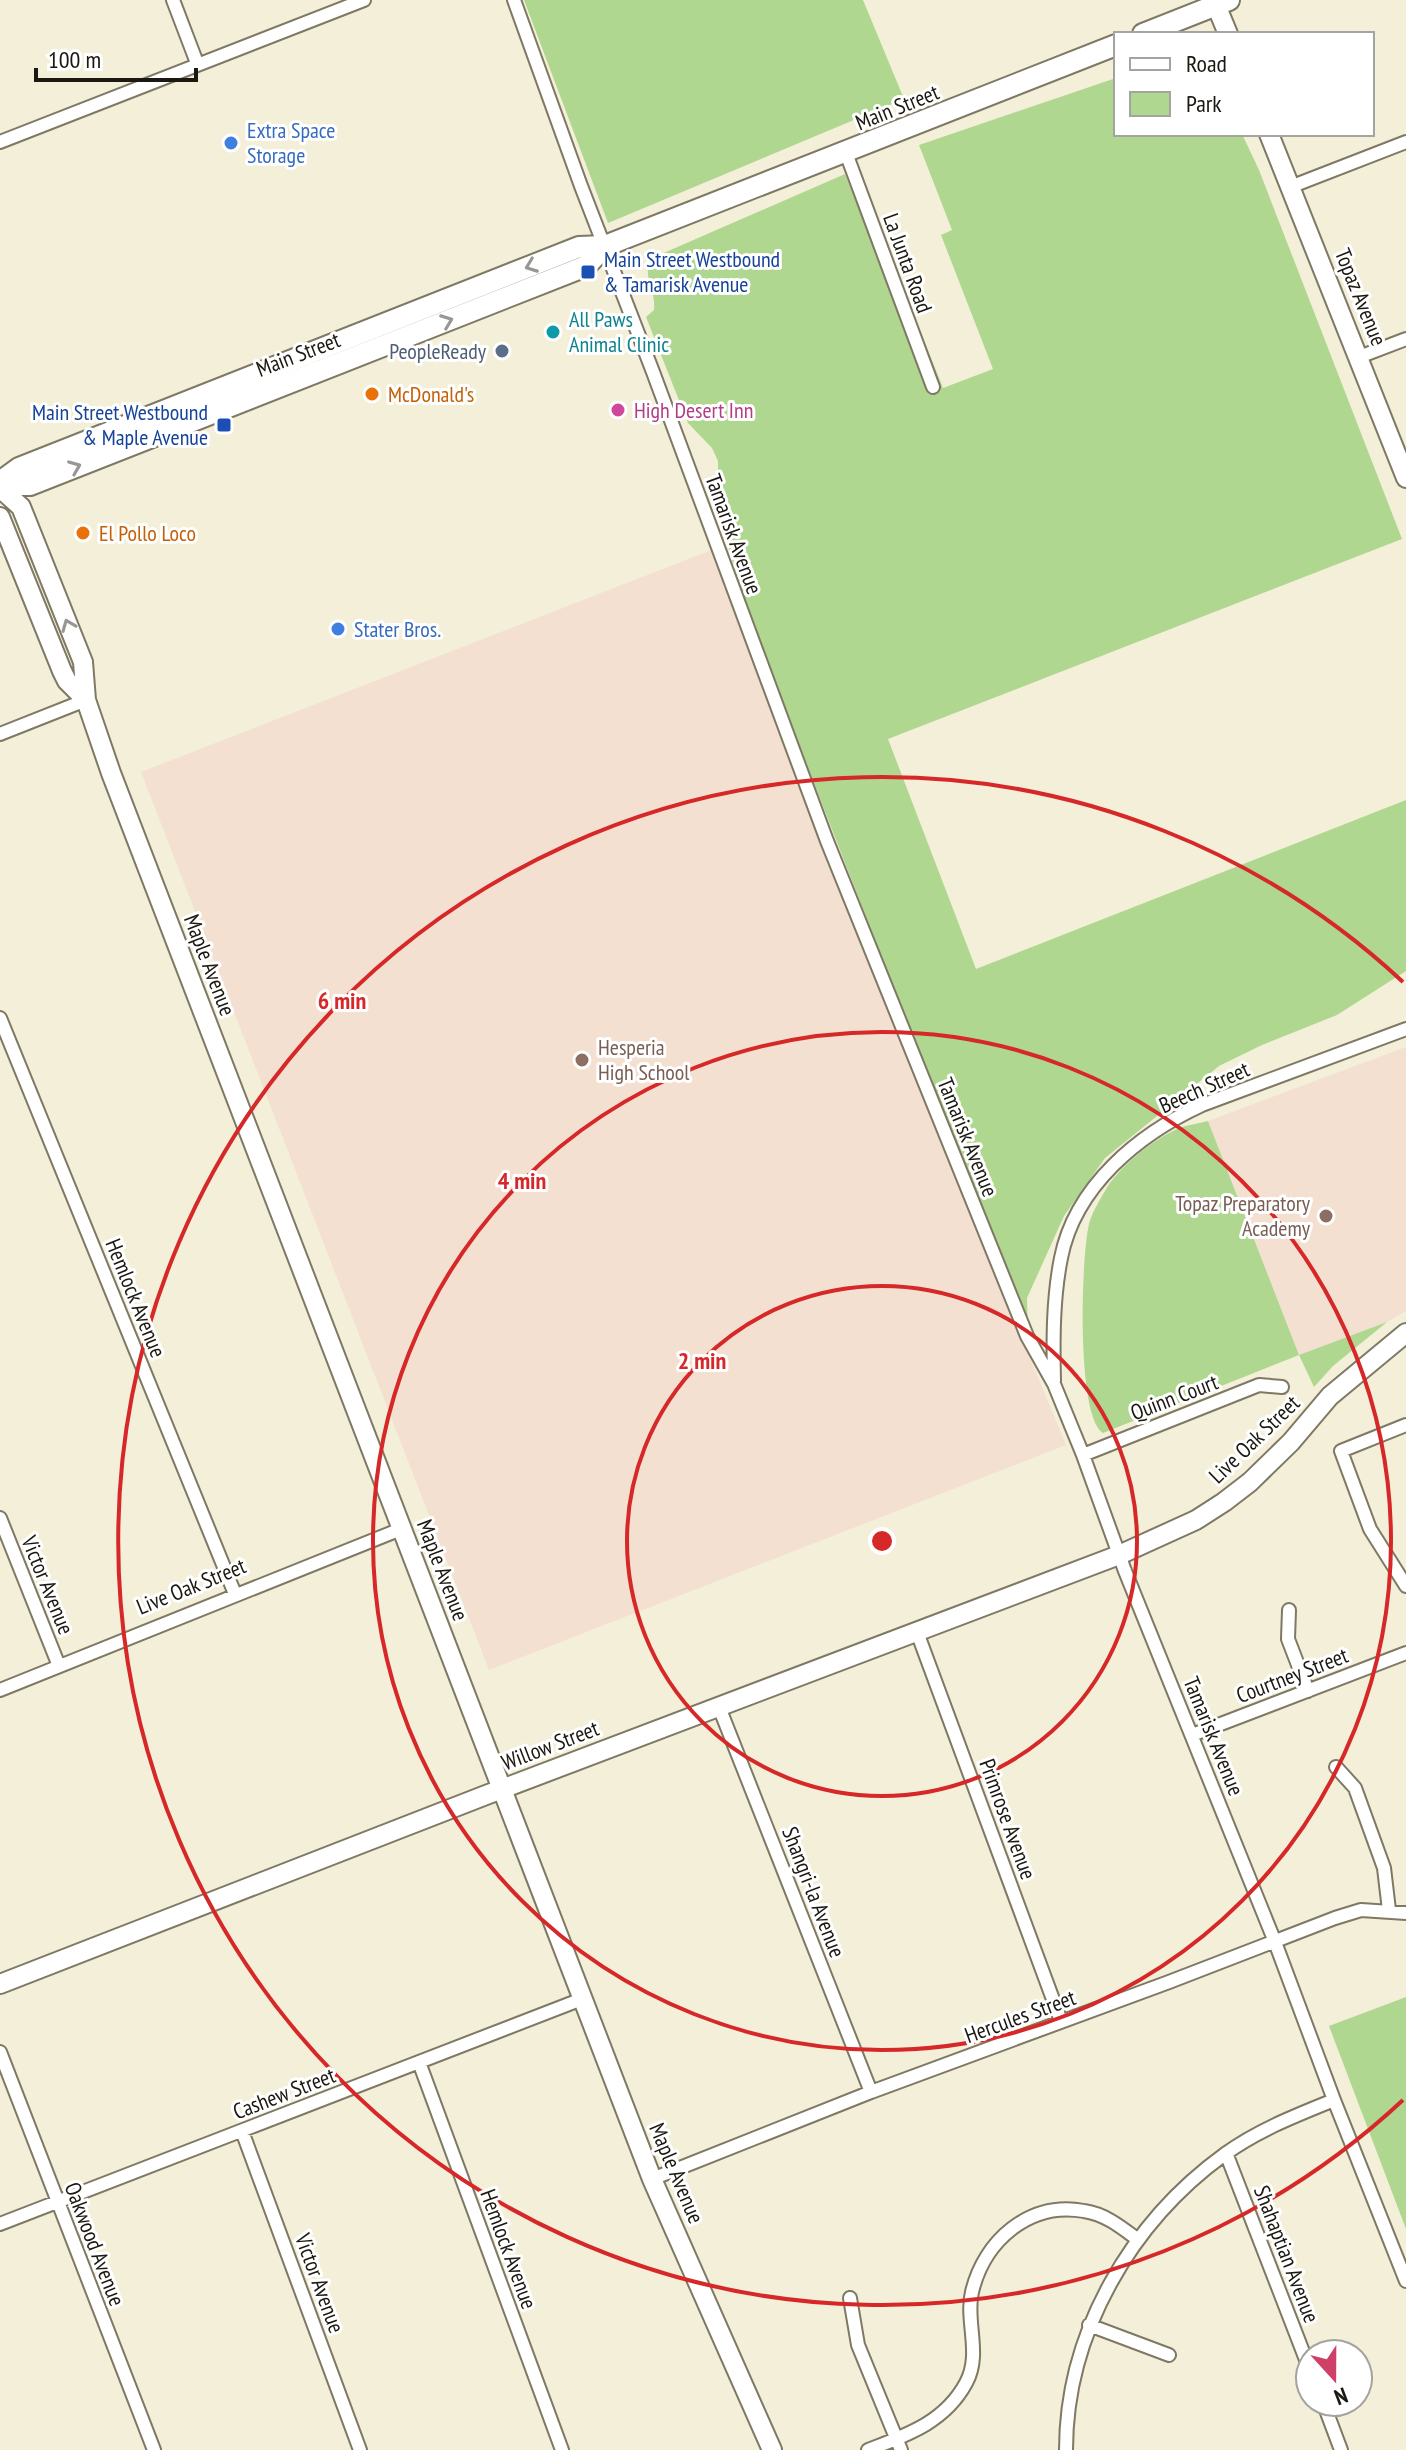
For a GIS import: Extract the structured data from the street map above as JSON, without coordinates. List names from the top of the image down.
{
  "streets": {
    "main road": ["Main Street"],
    "street": [
      "La Junta Road",
      "Topaz Avenue",
      "Tamarisk Avenue",
      "Maple Avenue",
      "Beech Street",
      "Hemlock Avenue",
      "Quinn Court",
      "Live Oak Street",
      "Victor Avenue",
      "Courtney Street",
      "Willow Street",
      "Primrose Avenue",
      "Shangri-la Avenue",
      "Hercules Street",
      "Cashew Street",
      "Oakwood Avenue",
      "Shahaptian Avenue"
    ]
  },
  "crossings": [
    ["Main Street", "La Junta Road"],
    ["Main Street", "Tamarisk Avenue"],
    ["Main Street", "Maple Avenue"],
    ["Tamarisk Avenue", "Beech Street"],
    ["Tamarisk Avenue", "Quinn Court"],
    ["Tamarisk Avenue", "Live Oak Street"],
    ["Tamarisk Avenue", "Courtney Street"],
    ["Tamarisk Avenue", "Willow Street"],
    ["Tamarisk Avenue", "Hercules Street"],
    ["Maple Avenue", "Live Oak Street"],
    ["Maple Avenue", "Willow Street"],
    ["Maple Avenue", "Hercules Street"],
    ["Maple Avenue", "Cashew Street"],
    ["Hemlock Avenue", "Live Oak Street"],
    ["Hemlock Avenue", "Cashew Street"],
    ["Live Oak Street", "Victor Avenue"],
    ["Live Oak Street", "Willow Street"],
    ["Victor Avenue", "Cashew Street"],
    ["Willow Street", "Primrose Avenue"],
    ["Willow Street", "Shangri-la Avenue"],
    ["Primrose Avenue", "Hercules Street"],
    ["Shangri-la Avenue", "Hercules Street"],
    ["Cashew Street", "Oakwood Avenue"]
  ],
  "places": {
    "other": [
      "Extra Space Storage",
      "All Paws Animal Clinic",
      "PeopleReady",
      "McDonald's",
      "High Desert Inn",
      "El Pollo Loco",
      "Stater Bros.",
      "Hesperia High School",
      "Topaz Preparatory Academy"
    ],
    "transit": ["Main Street Westbound & Tamarisk Avenue", "Main Street Westbound & Maple Avenue"]
  },
  "legend": ["Road", "Park"],
  "scale_bar": "100 m",
  "north": "bottom",
  "rings": ["6 min", "4 min", "2 min"]
}
